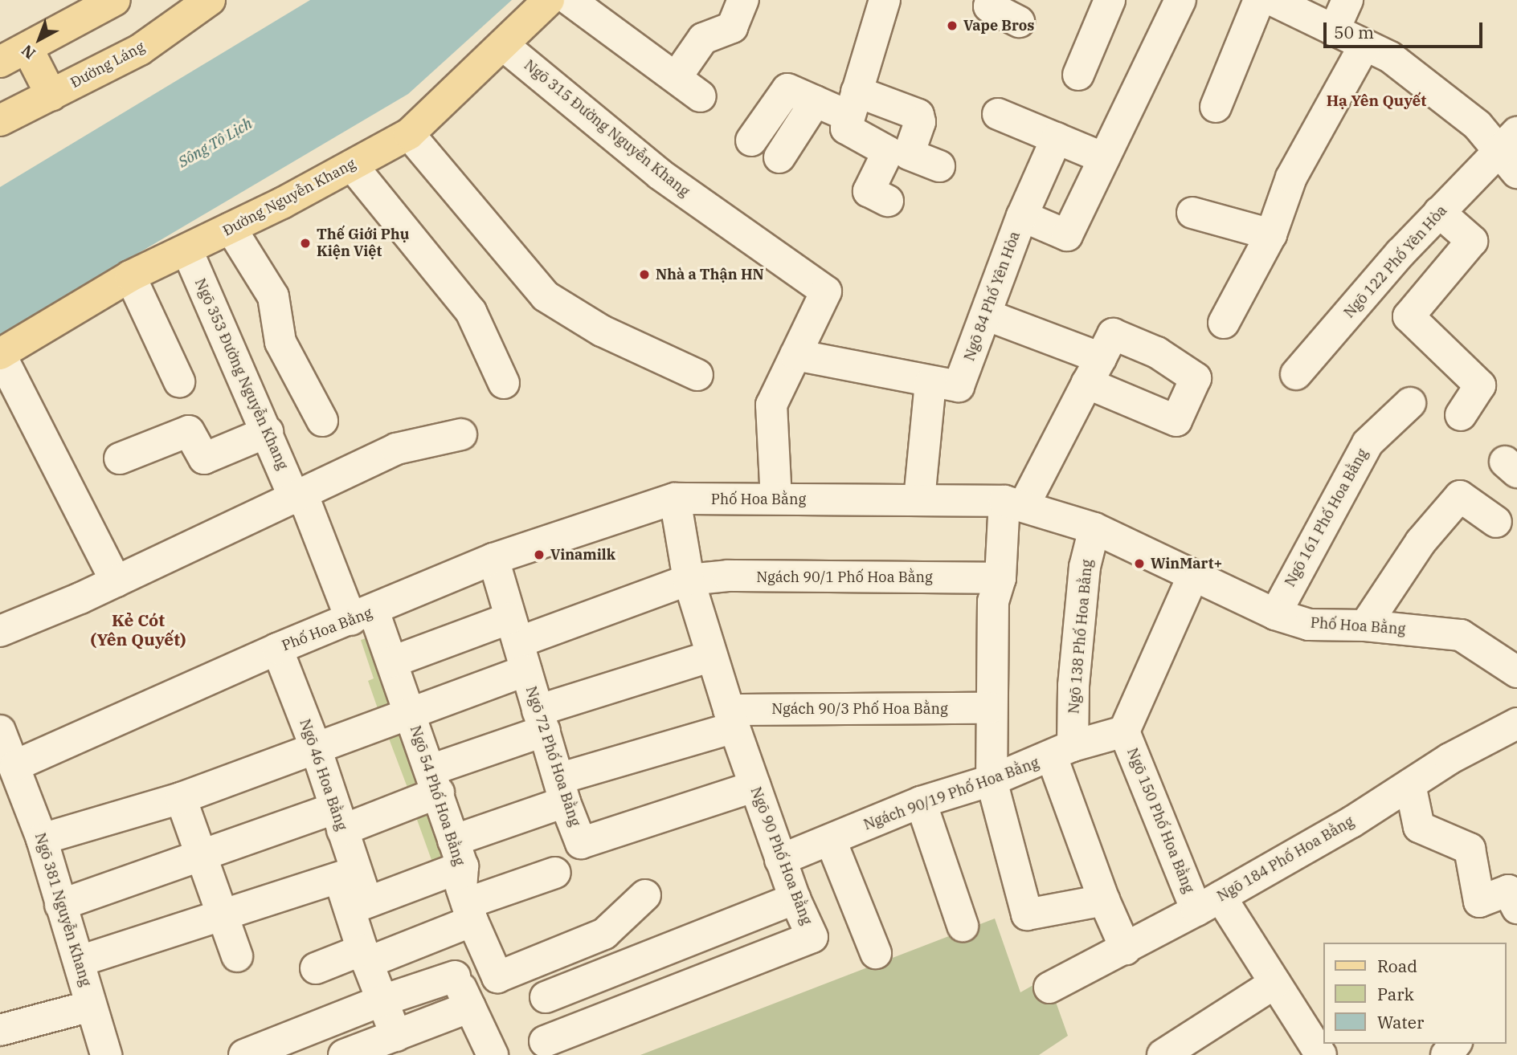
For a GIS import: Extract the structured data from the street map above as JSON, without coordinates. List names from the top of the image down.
{
  "streets": {
    "main road": ["Đường Láng", "Đường Nguyễn Khang"],
    "street": [
      "Ngõ 315 Đường Nguyễn Khang",
      "Ngõ 122 Phố Yên Hòa",
      "Ngõ 84 Phố Yên Hòa",
      "Ngõ 353 Đường Nguyễn Khang",
      "Phố Hoa Bằng",
      "Ngõ 161 Phố Hoa Bằng",
      "Ngách 90/1 Phố Hoa Bằng",
      "Ngõ 138 Phố Hoa Bằng",
      "Ngách 90/3 Phố Hoa Bằng",
      "Ngõ 72 Phố Hoa Bằng",
      "Ngõ 46 Hoa Bằng",
      "Ngách 90/19 Phố Hoa Bằng",
      "Ngõ 54 Phố Hoa Bằng",
      "Ngõ 150 Phố Hoa Bằng",
      "Ngõ 90 Phố Hoa Bằng",
      "Ngõ 184 Phố Hoa Bằng",
      "Ngõ 381 Nguyễn Khang"
    ]
  },
  "crossings": [
    ["Ngõ 315 Đường Nguyễn Khang", "Đường Nguyễn Khang"],
    ["Ngõ 315 Đường Nguyễn Khang", "Ngõ 84 Phố Yên Hòa"],
    ["Đường Nguyễn Khang", "Ngõ 353 Đường Nguyễn Khang"],
    ["Ngõ 353 Đường Nguyễn Khang", "Phố Hoa Bằng"],
    ["Ngõ 353 Đường Nguyễn Khang", "Ngõ 54 Phố Hoa Bằng"],
    ["Phố Hoa Bằng", "Ngõ 161 Phố Hoa Bằng"],
    ["Phố Hoa Bằng", "Ngõ 138 Phố Hoa Bằng"],
    ["Phố Hoa Bằng", "Ngõ 72 Phố Hoa Bằng"],
    ["Phố Hoa Bằng", "Ngõ 46 Hoa Bằng"],
    ["Phố Hoa Bằng", "Ngõ 54 Phố Hoa Bằng"],
    ["Phố Hoa Bằng", "Ngõ 150 Phố Hoa Bằng"],
    ["Phố Hoa Bằng", "Ngõ 90 Phố Hoa Bằng"],
    ["Phố Hoa Bằng", "Ngõ 381 Nguyễn Khang"],
    ["Ngách 90/1 Phố Hoa Bằng", "Ngõ 72 Phố Hoa Bằng"],
    ["Ngách 90/1 Phố Hoa Bằng", "Ngõ 90 Phố Hoa Bằng"],
    ["Ngõ 138 Phố Hoa Bằng", "Ngách 90/19 Phố Hoa Bằng"],
    ["Ngách 90/3 Phố Hoa Bằng", "Ngõ 72 Phố Hoa Bằng"],
    ["Ngách 90/3 Phố Hoa Bằng", "Ngõ 46 Hoa Bằng"],
    ["Ngách 90/3 Phố Hoa Bằng", "Ngõ 54 Phố Hoa Bằng"],
    ["Ngách 90/3 Phố Hoa Bằng", "Ngõ 90 Phố Hoa Bằng"],
    ["Ngõ 72 Phố Hoa Bằng", "Ngõ 90 Phố Hoa Bằng"],
    ["Ngách 90/19 Phố Hoa Bằng", "Ngõ 150 Phố Hoa Bằng"],
    ["Ngách 90/19 Phố Hoa Bằng", "Ngõ 90 Phố Hoa Bằng"],
    ["Ngõ 150 Phố Hoa Bằng", "Ngõ 184 Phố Hoa Bằng"]
  ],
  "districts": ["Hạ Yên Quyết", "Kẻ Cót (Yên Quyết)"],
  "water": ["Sông Tô Lịch"],
  "places": [
    "Vape Bros",
    "Thế Giới Phụ Kiện Việt",
    "Nhà a Thận HN",
    "Vinamilk",
    "WinMart+"
  ],
  "legend": ["Road", "Park", "Water"],
  "scale_bar": "50 m",
  "north": "bottom left"
}
